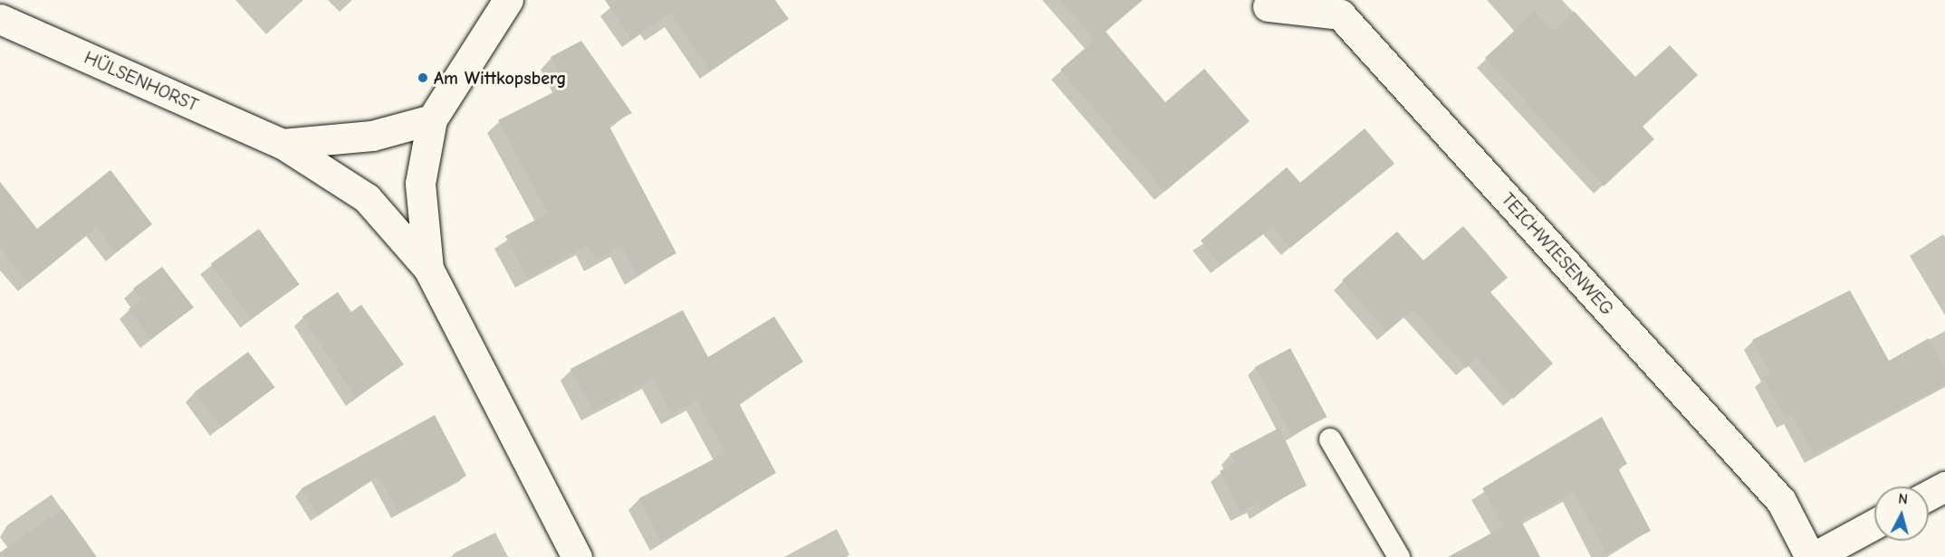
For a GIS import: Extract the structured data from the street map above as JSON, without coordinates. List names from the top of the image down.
{
  "streets": {
    "street": ["HÜLSENHORST", "TEICHWIESENWEG"]
  },
  "places": ["Am Wittkopsberg"],
  "north": "top"
}
